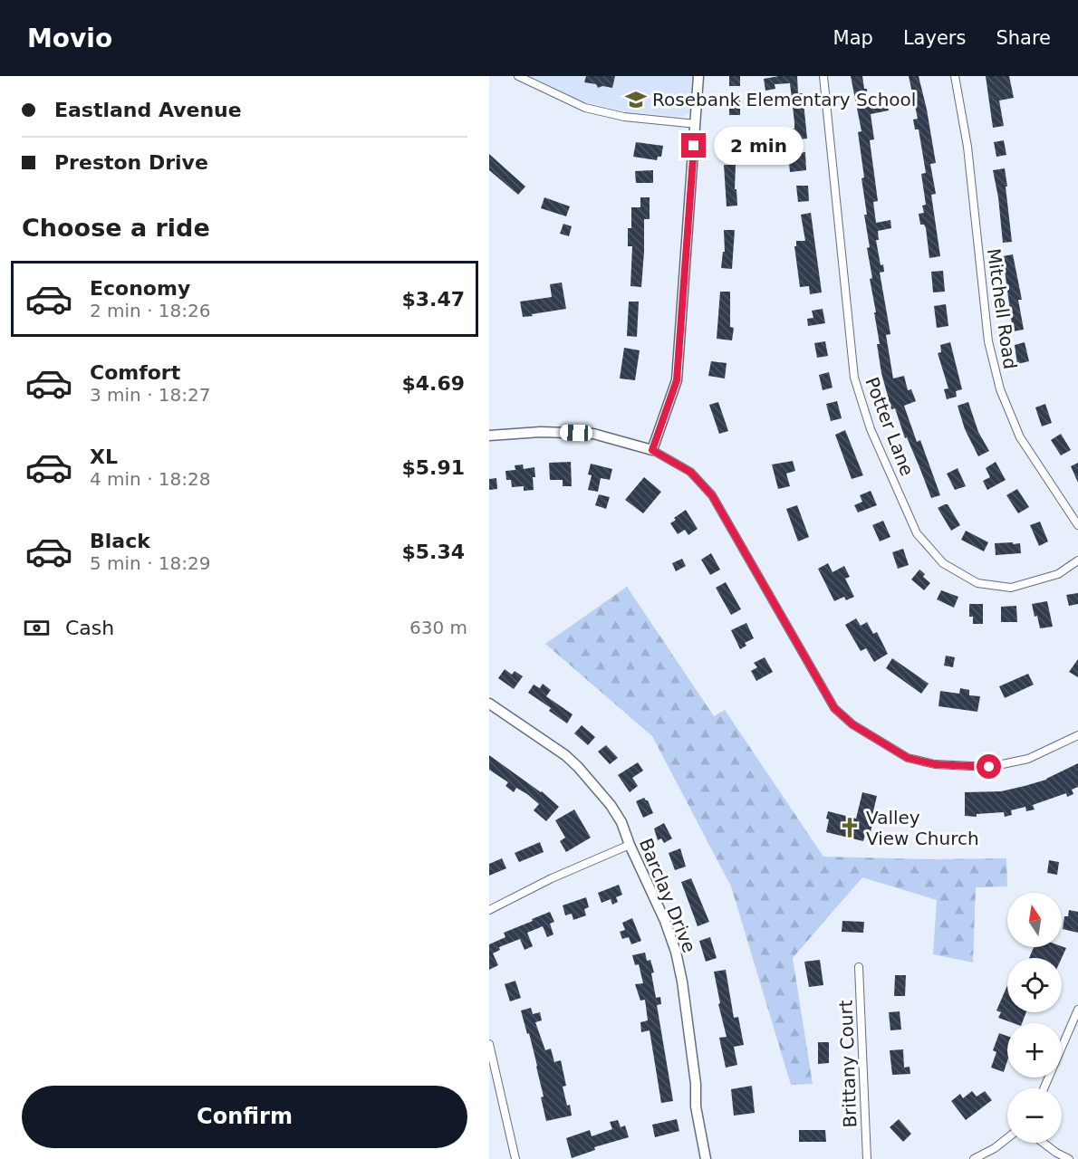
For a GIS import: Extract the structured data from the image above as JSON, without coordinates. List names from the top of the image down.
{
  "streets": {
    "street": [
      "Mitchell Road",
      "Potter Lane",
      "Barclay Drive",
      "Brittany Court"
    ]
  },
  "places": {
    "school or university": ["Rosebank Elementary School"],
    "church": ["Valley View Church"]
  },
  "north": "top",
  "page": {
    "header": "Movio",
    "nav": ["Map", "Layers", "Share"],
    "banner": ["Eastland Avenue", "Preston Drive"],
    "bubble": "2 min",
    "heading": "Choose a ride",
    "list": [
      {
        "name": "Economy",
        "note": "2 min · 18:26",
        "value": "$3.47"
      },
      {
        "name": "Comfort",
        "note": "3 min · 18:27",
        "value": "$4.69"
      },
      {
        "name": "XL",
        "note": "4 min · 18:28",
        "value": "$5.91"
      },
      {
        "name": "Black",
        "note": "5 min · 18:29",
        "value": "$5.34"
      }
    ],
    "pay": ["Cash", "630 m"],
    "map_buttons": ["+", "−"],
    "buttons": "Confirm"
  }
}
